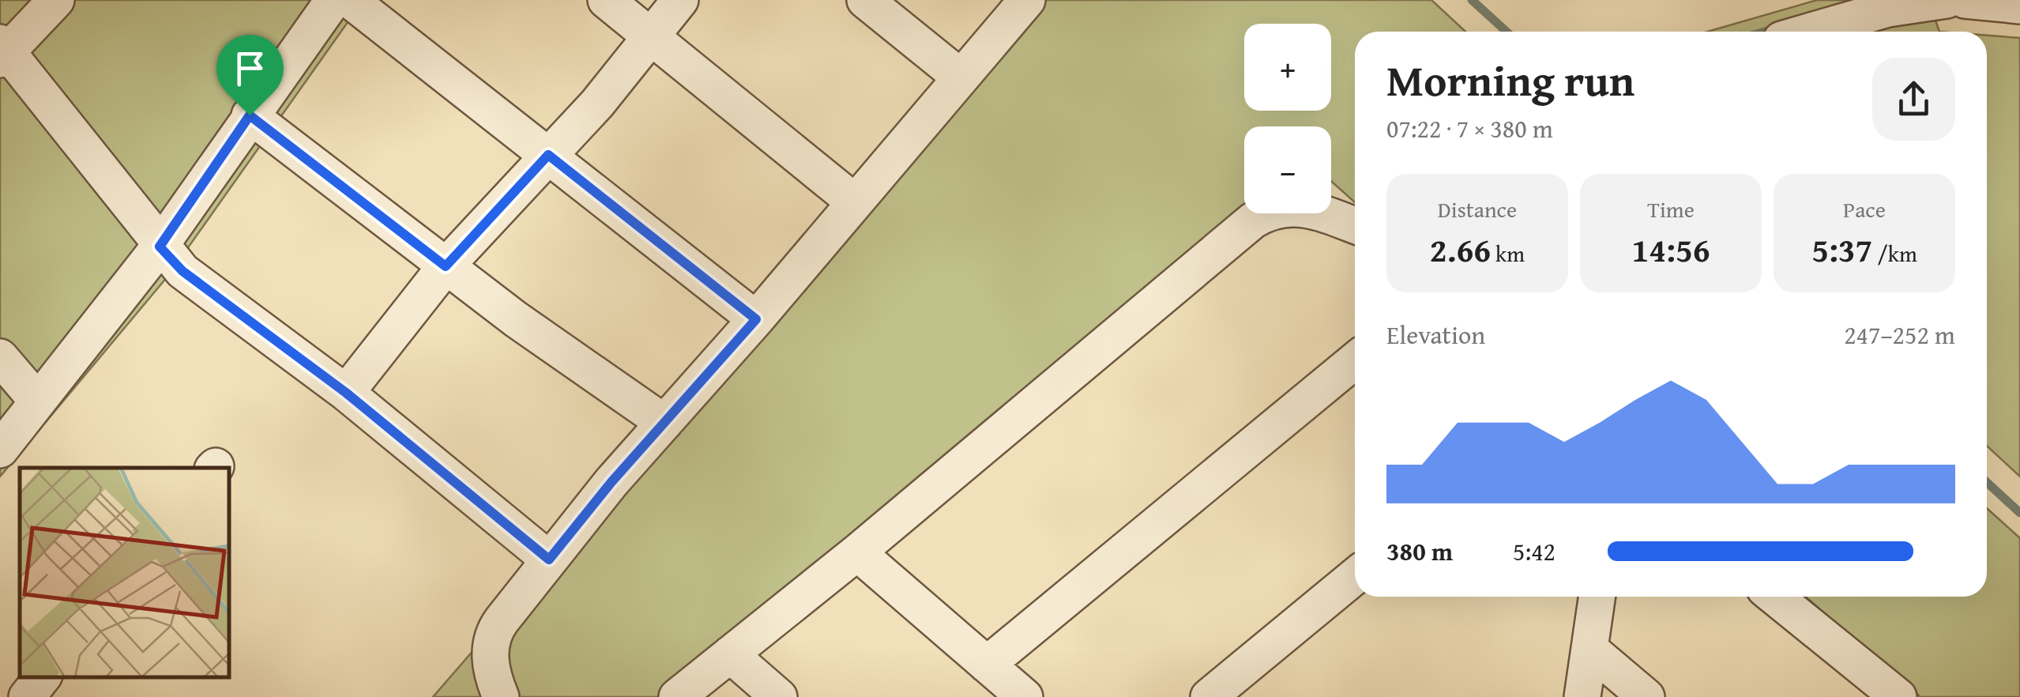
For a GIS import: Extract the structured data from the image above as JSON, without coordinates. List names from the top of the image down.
{
  "page": {
    "map_buttons": ["+", "−"],
    "heading": ["Morning run", "07:22 · 7 × 380 m"],
    "stats": [
      ["Distance", "2.66 km"],
      ["Time", "14:56"],
      ["Pace", "5:37 /km"]
    ],
    "chart": ["Elevation", "247–252 m"],
    "list": [
      {
        "name": "380 m",
        "note": "5:42"
      }
    ]
  }
}
